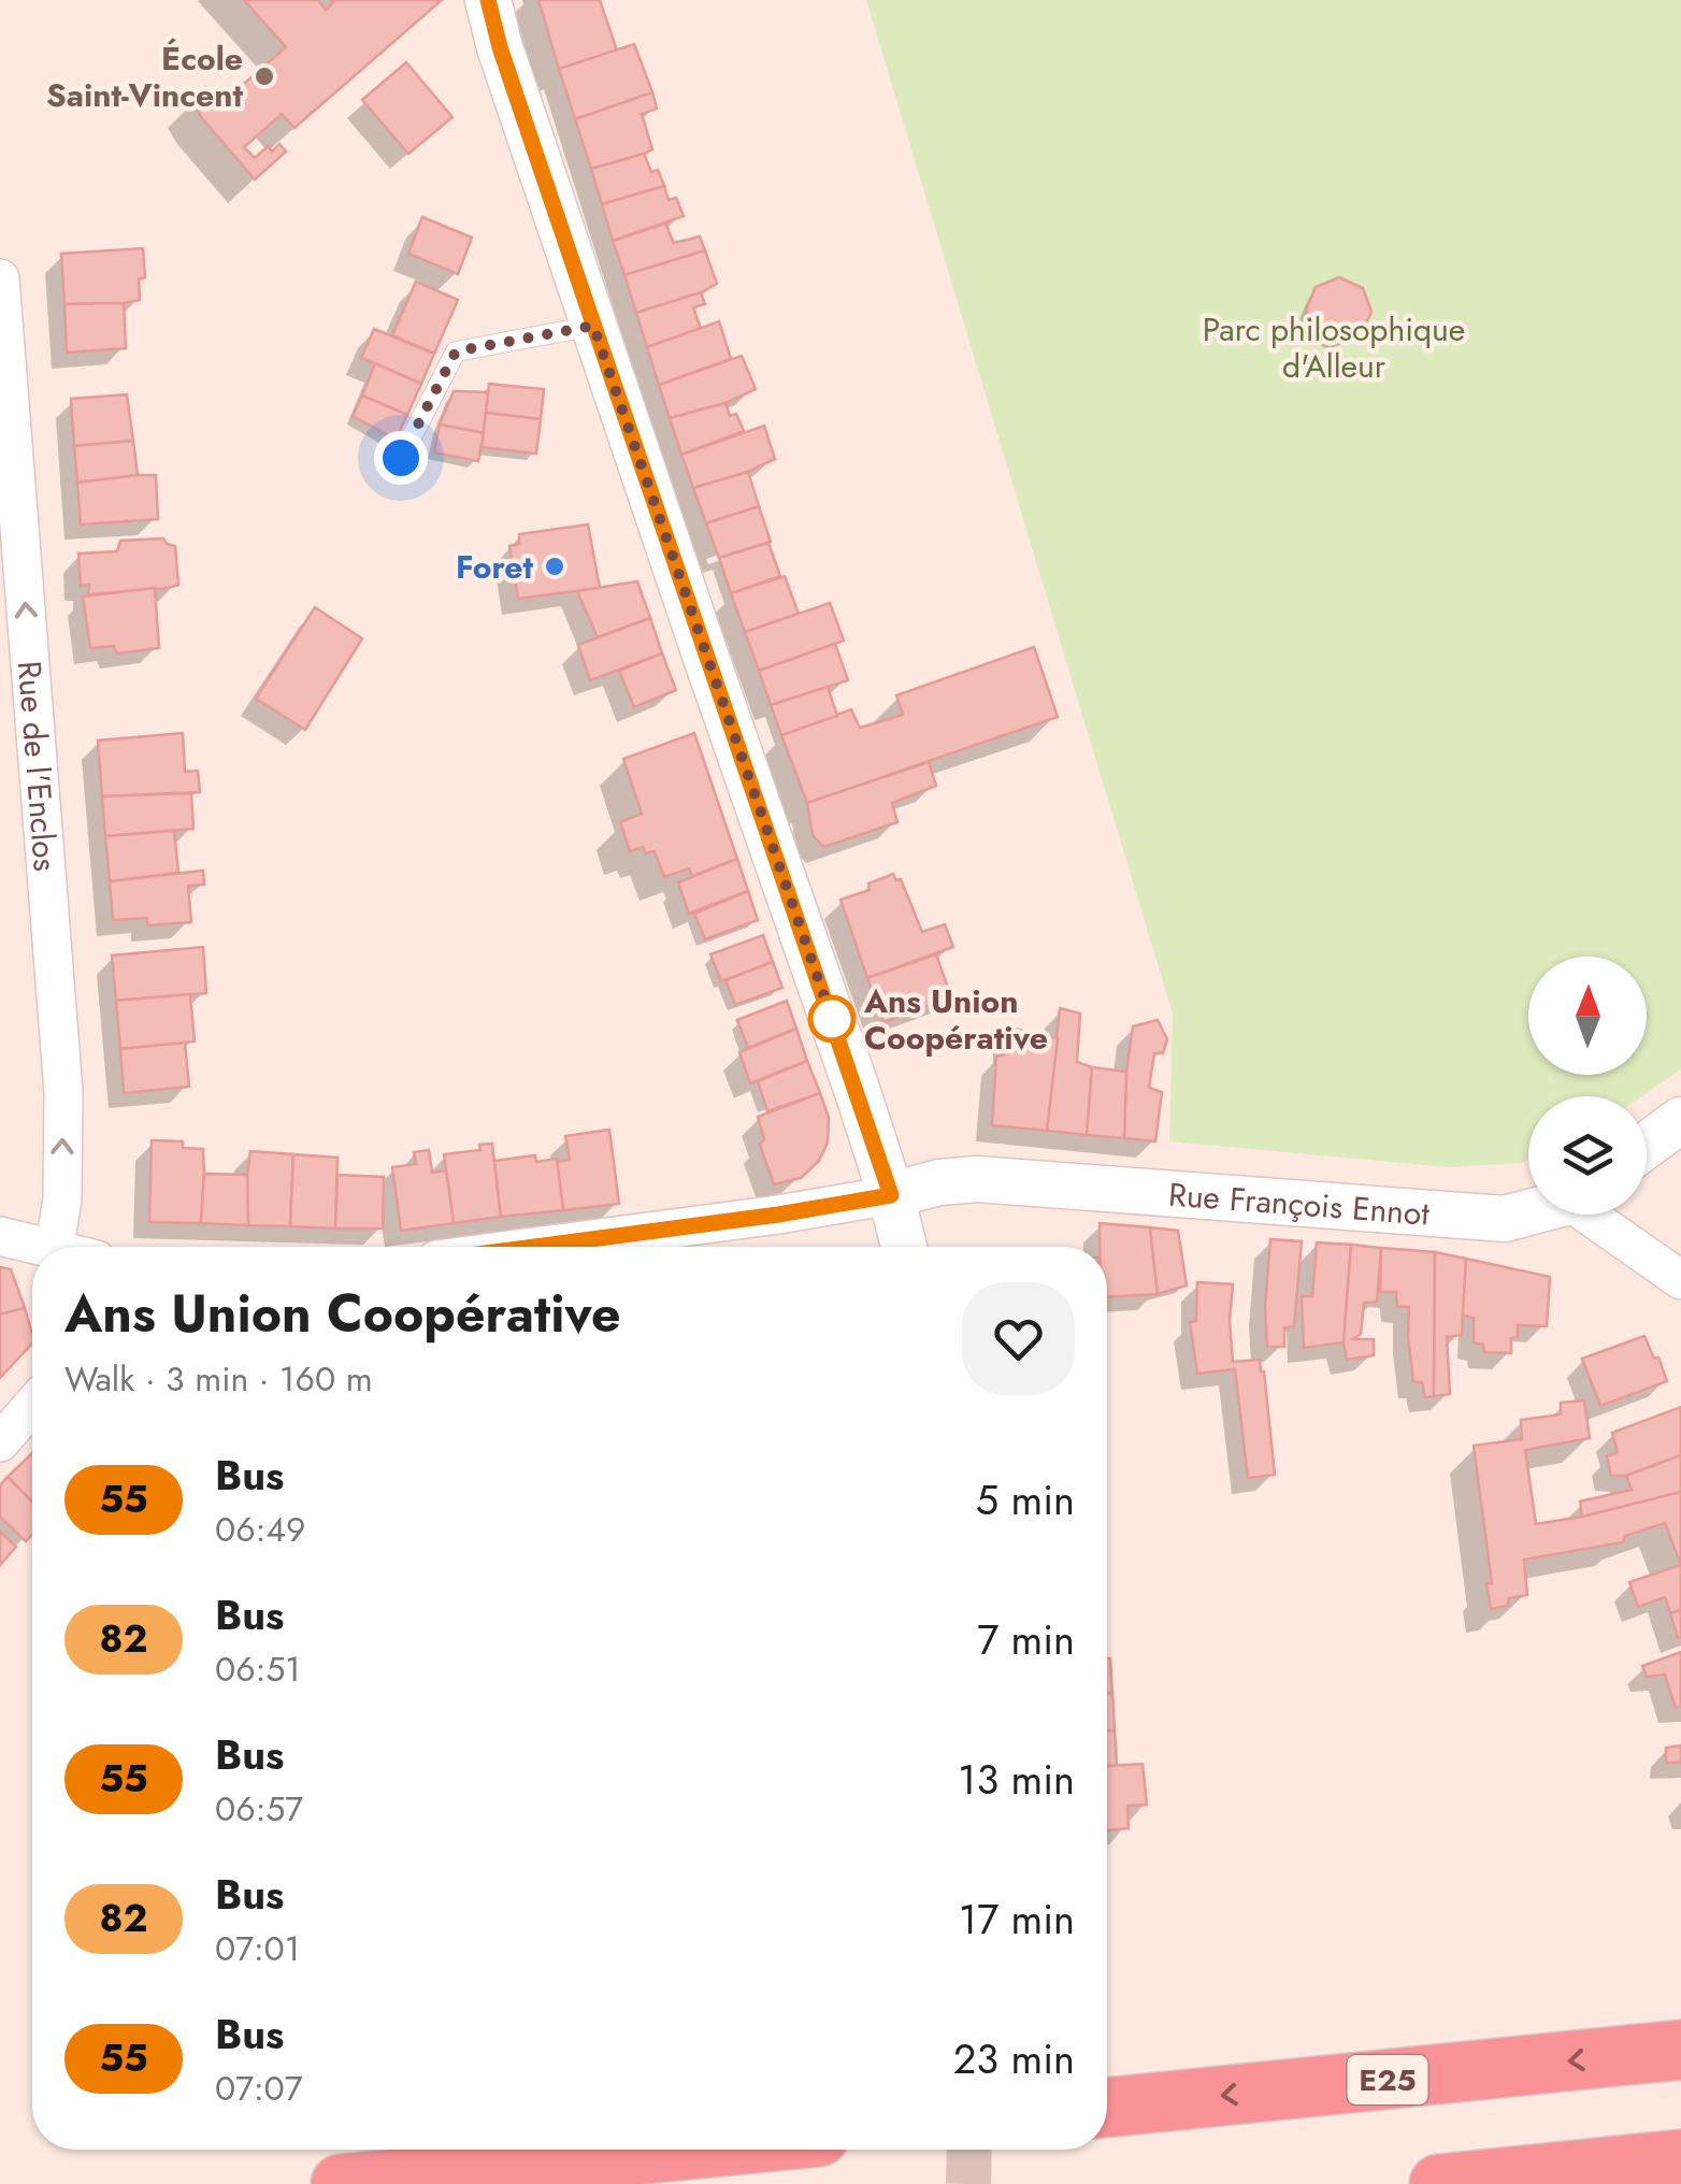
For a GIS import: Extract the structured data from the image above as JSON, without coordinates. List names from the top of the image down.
{
  "streets": {
    "highway": ["E25"],
    "street": ["Rue de l'Enclos", "Rue François Ennot"]
  },
  "one_way": ["Rue de l'Enclos"],
  "parks": ["Parc philosophique d'Alleur"],
  "places": ["École Saint-Vincent", "Foret", "Ans Union Coopérative"],
  "lines": ["bus line 55"],
  "north": "top",
  "page": {
    "heading": ["Ans Union Coopérative", "Walk · 3 min · 160 m"],
    "list": [
      {
        "mark": "55",
        "name": "Bus",
        "note": "06:49",
        "value": "5 min"
      },
      {
        "mark": "82",
        "name": "Bus",
        "note": "06:51",
        "value": "7 min"
      },
      {
        "mark": "55",
        "name": "Bus",
        "note": "06:57",
        "value": "13 min"
      },
      {
        "mark": "82",
        "name": "Bus",
        "note": "07:01",
        "value": "17 min"
      },
      {
        "mark": "55",
        "name": "Bus",
        "note": "07:07",
        "value": "23 min"
      }
    ]
  }
}
